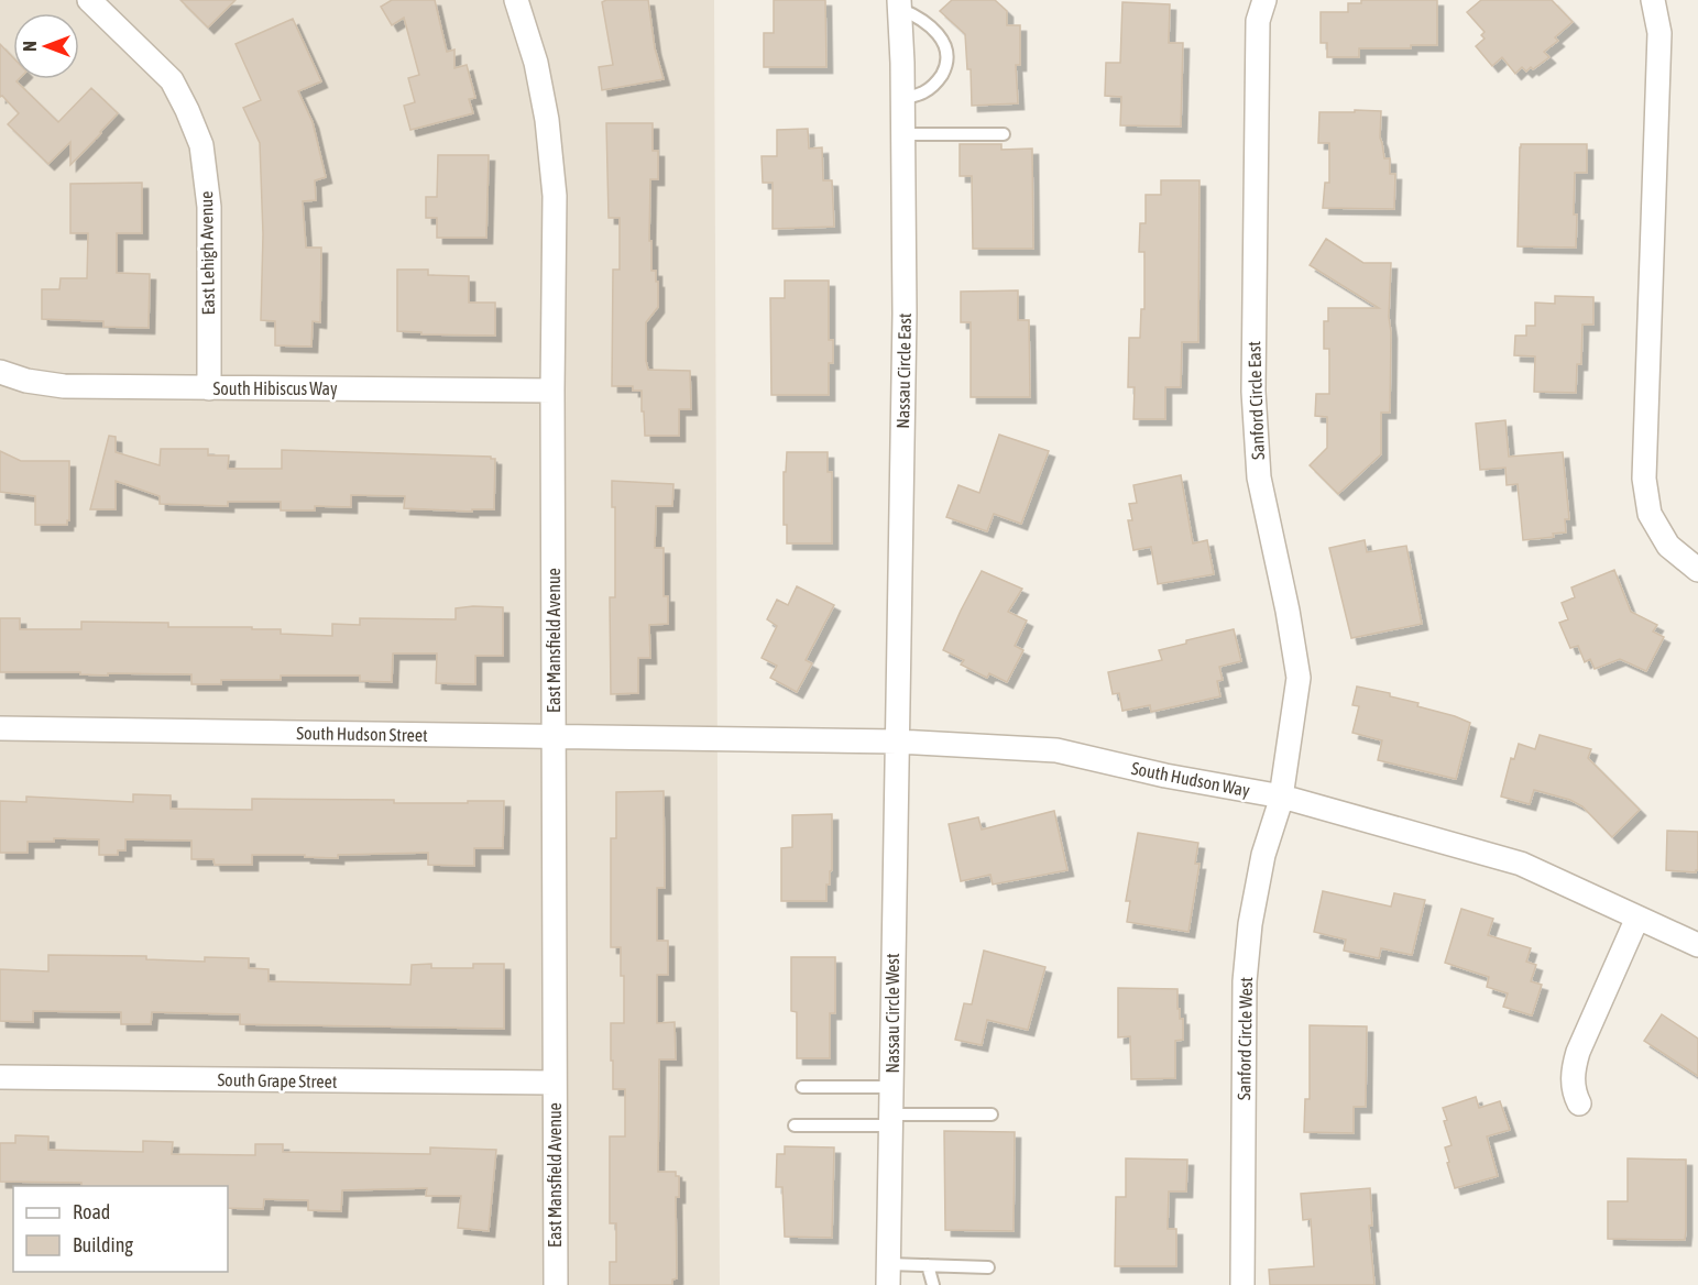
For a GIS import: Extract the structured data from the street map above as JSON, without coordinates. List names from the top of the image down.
{
  "streets": {
    "street": [
      "East Lehigh Avenue",
      "Nassau Circle East",
      "South Hibiscus Way",
      "Sanford Circle East",
      "East Mansfield Avenue",
      "South Hudson Street",
      "South Hudson Way",
      "Nassau Circle West",
      "Sanford Circle West",
      "South Grape Street"
    ]
  },
  "crossings": [
    ["East Lehigh Avenue", "South Hibiscus Way"],
    ["Nassau Circle East", "South Hudson Way"],
    ["Nassau Circle East", "Nassau Circle West"],
    ["South Hibiscus Way", "East Mansfield Avenue"],
    ["Sanford Circle East", "South Hudson Way"],
    ["Sanford Circle East", "Sanford Circle West"],
    ["East Mansfield Avenue", "South Hudson Street"],
    ["East Mansfield Avenue", "South Grape Street"],
    ["South Hudson Street", "South Hudson Way"],
    ["South Hudson Way", "Nassau Circle West"],
    ["South Hudson Way", "Sanford Circle West"]
  ],
  "legend": ["Road", "Building"],
  "north": "left"
}
